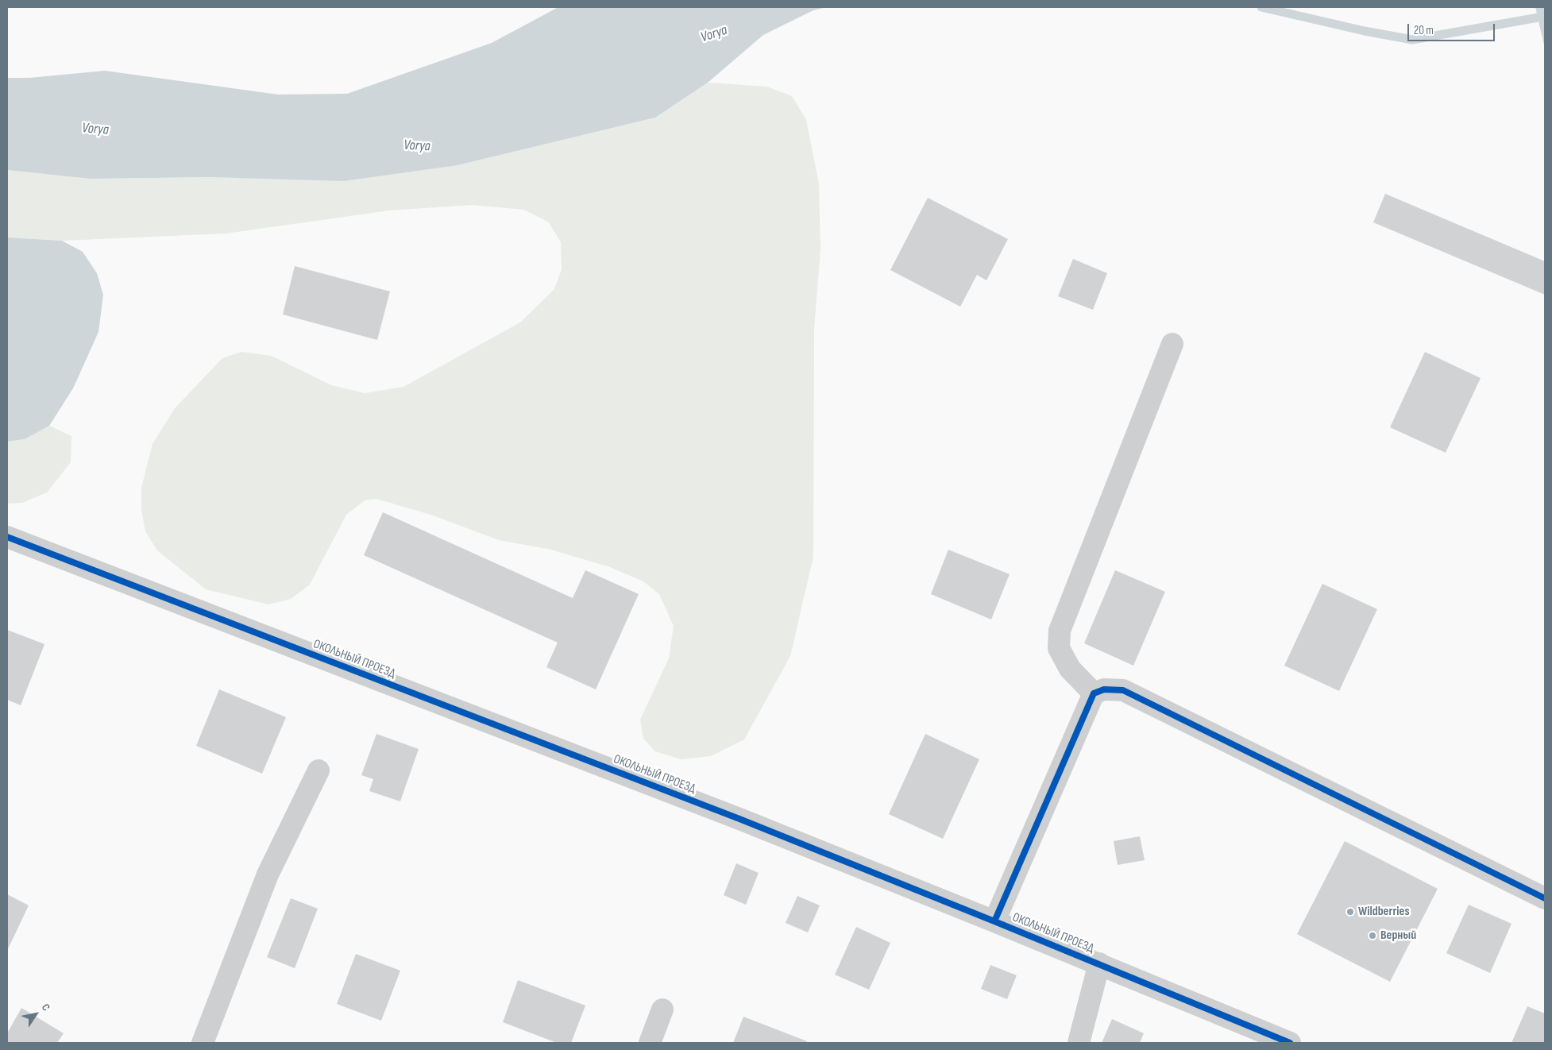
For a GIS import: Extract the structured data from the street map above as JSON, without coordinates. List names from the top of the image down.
{
  "streets": {
    "street": ["ОКОЛЬНЫЙ ПРОЕЗД"]
  },
  "water": ["Vorya"],
  "places": ["Wildberries", "Верный"],
  "scale_bar": "20 m",
  "north": "top right"
}
